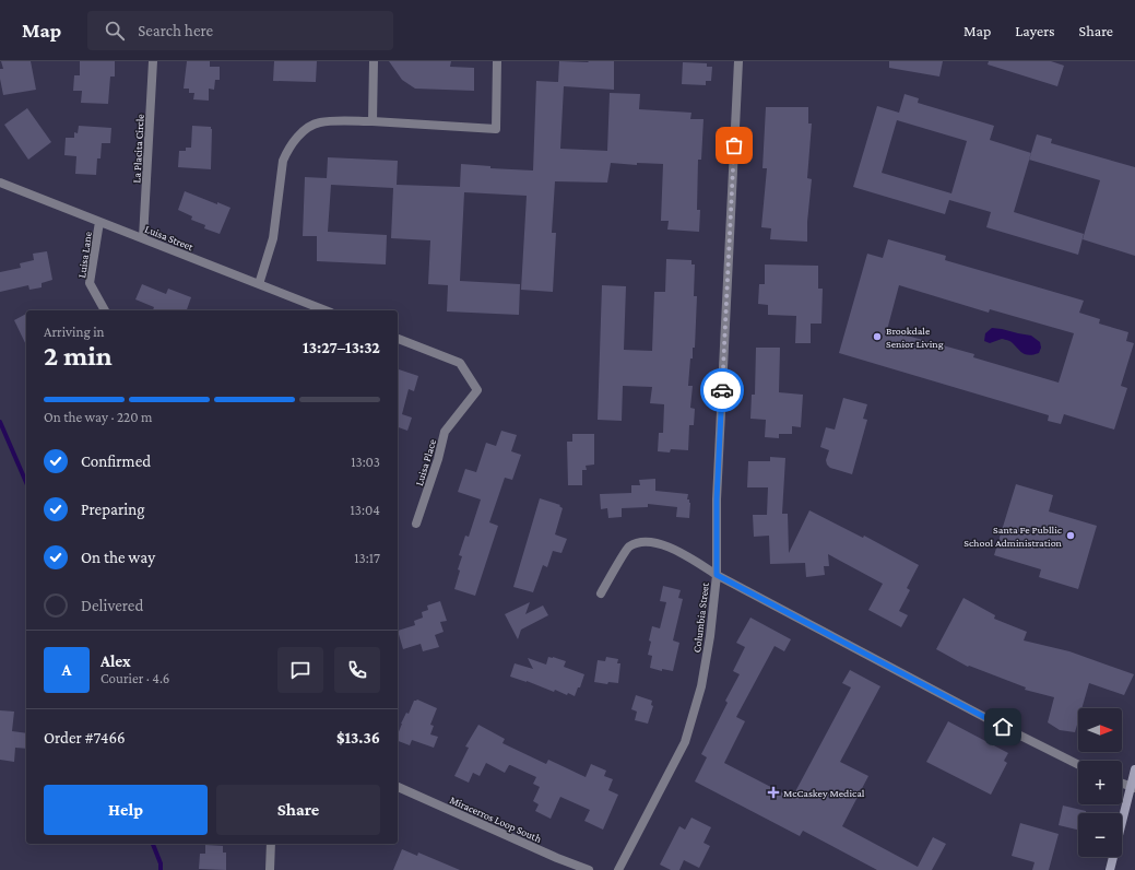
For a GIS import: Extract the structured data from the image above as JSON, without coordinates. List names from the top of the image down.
{
  "streets": {
    "street": [
      "La Placita Circle",
      "Luisa Street",
      "Luisa Lane",
      "Luisa Place",
      "Columbia Street",
      "Miracerros Loop South"
    ]
  },
  "crossings": [
    ["La Placita Circle", "Luisa Street"],
    ["Luisa Street", "Luisa Lane"]
  ],
  "places": {
    "other": ["Brookdale Senior Living", "Santa Fe Publlic School Administration"],
    "health": ["McCaskey Medical"]
  },
  "north": "right",
  "page": {
    "header": "Map",
    "search": "Search here",
    "nav": ["Map", "Layers", "Share"],
    "heading": ["2 min", "Arriving in", "13:27–13:32"],
    "panel": [
      "Alex",
      "Courier · 4.6",
      "Order #7466",
      "$13.36"
    ],
    "bar": "On the way · 220 m",
    "list": [
      ["Confirmed", "13:03"],
      ["Preparing", "13:04"],
      ["On the way", "13:17"],
      "Delivered"
    ],
    "round": "A",
    "map_buttons": ["+", "−"],
    "buttons": ["Help", "Share"]
  }
}
